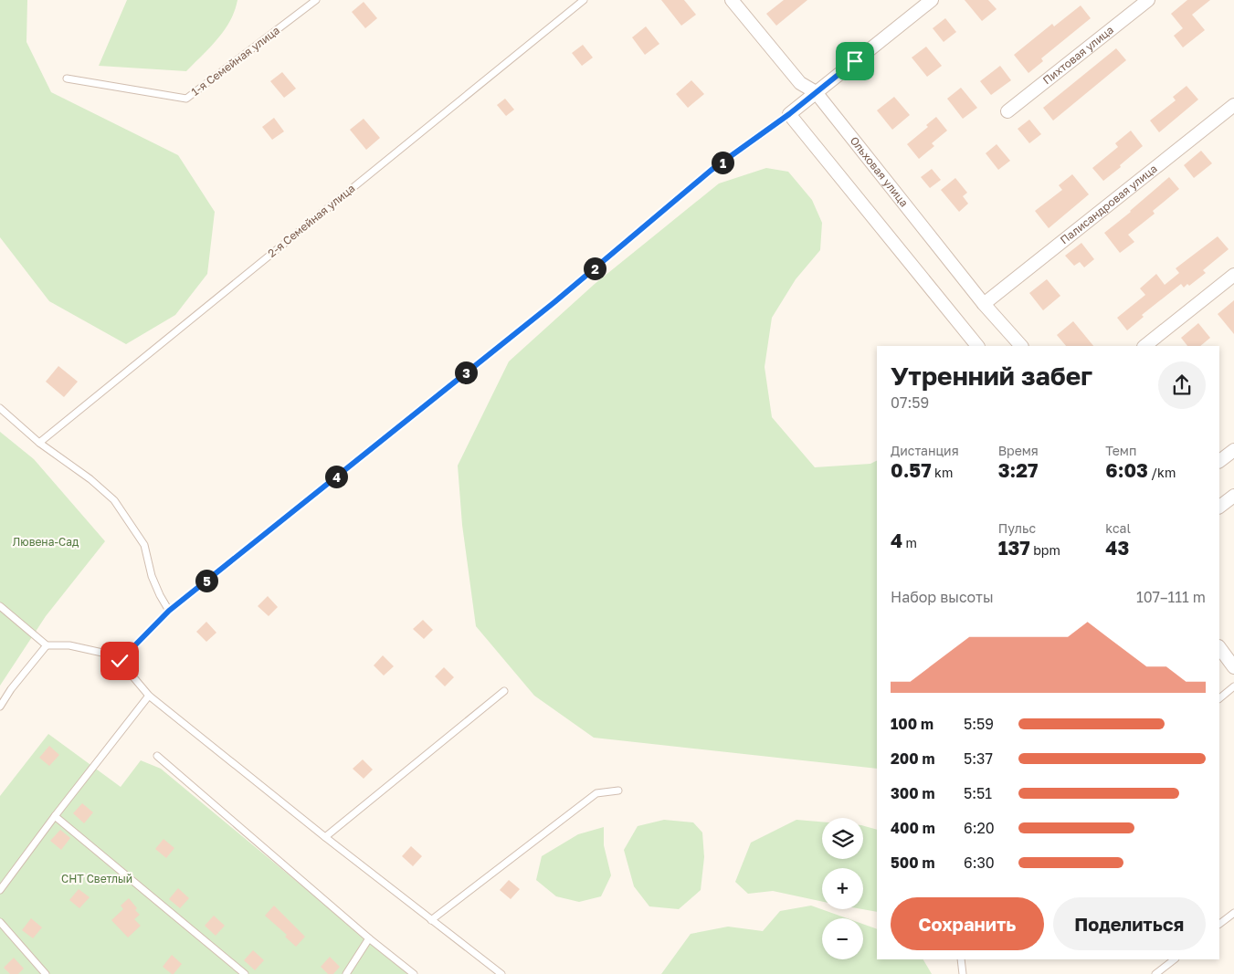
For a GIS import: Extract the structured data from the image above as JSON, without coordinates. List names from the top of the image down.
{
  "streets": {
    "street": ["Пихтовая улица", "Ольховая улица", "Палисандровая улица"],
    "lane": ["1-я Семейная улица", "2-я Семейная улица"]
  },
  "crossings": [
    ["Ольховая улица", "Палисандровая улица"]
  ],
  "parks": ["Лювена-Сад", "СНТ Светлый"],
  "page": {
    "pins": [
      "1",
      "2",
      "3",
      "4",
      "5"
    ],
    "heading": ["Утренний забег", "07:59"],
    "stats": [
      ["Дистанция", "0.57 km"],
      ["Время", "3:27"],
      ["Темп", "6:03 /km"],
      ["4 m"],
      ["Пульс", "137 bpm"],
      ["kcal", "43"]
    ],
    "chart": ["Набор высоты", "107–111 m"],
    "list": [
      {
        "name": "100 m",
        "note": "5:59"
      },
      {
        "name": "200 m",
        "note": "5:37"
      },
      {
        "name": "300 m",
        "note": "5:51"
      },
      {
        "name": "400 m",
        "note": "6:20"
      },
      {
        "name": "500 m",
        "note": "6:30"
      }
    ],
    "map_buttons": ["+", "−"],
    "buttons": ["Сохранить", "Поделиться"]
  }
}
